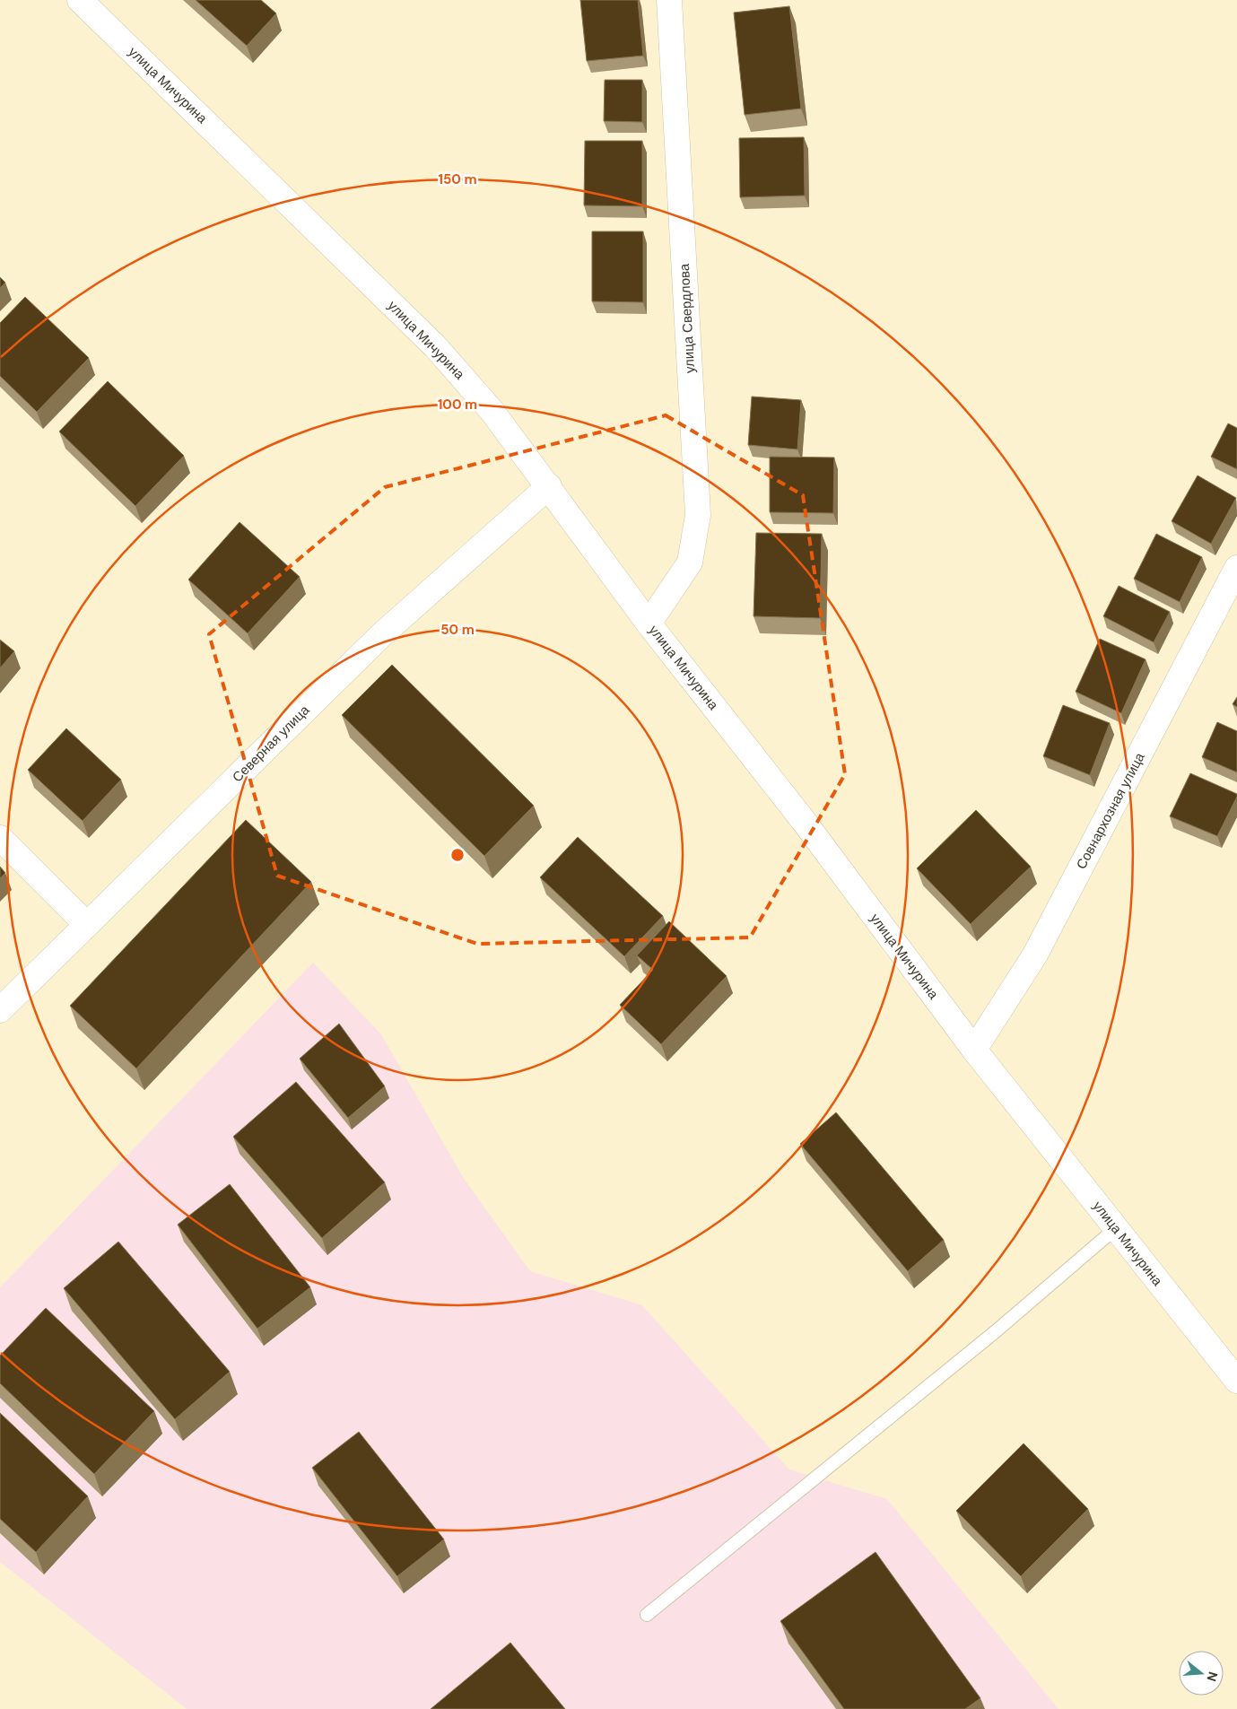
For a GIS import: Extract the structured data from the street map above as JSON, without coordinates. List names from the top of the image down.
{
  "streets": {
    "street": [
      "улица Мичурина",
      "улица Свердлова",
      "Северная улица",
      "Совнархозная улица"
    ]
  },
  "crossings": [
    ["улица Мичурина", "улица Свердлова"],
    ["улица Мичурина", "Северная улица"],
    ["улица Мичурина", "Совнархозная улица"]
  ],
  "north": "right",
  "rings": ["150 m", "100 m", "50 m"]
}
